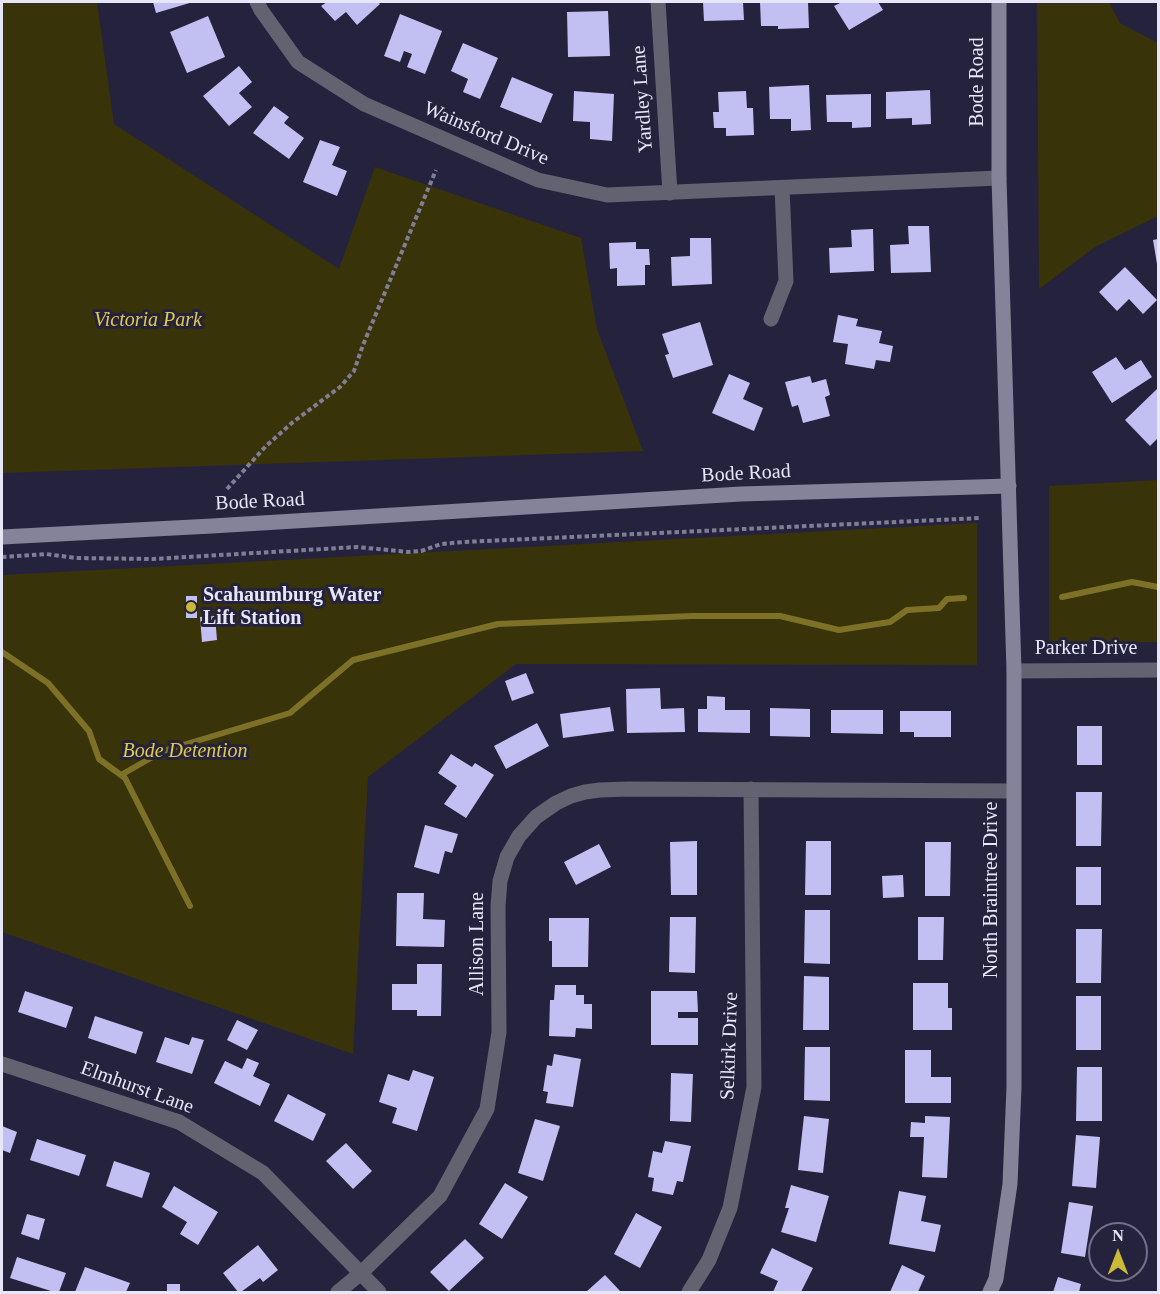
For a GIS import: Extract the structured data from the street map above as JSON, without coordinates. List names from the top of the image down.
{
  "streets": {
    "street": [
      "Bode Road",
      "Yardley Lane",
      "Wainsford Drive",
      "Parker Drive",
      "North Braintree Drive",
      "Allison Lane",
      "Selkirk Drive",
      "Elmhurst Lane"
    ]
  },
  "crossings": [
    ["Bode Road", "Wainsford Drive"],
    ["Bode Road", "North Braintree Drive"],
    ["Yardley Lane", "Wainsford Drive"],
    ["Parker Drive", "North Braintree Drive"],
    ["North Braintree Drive", "Allison Lane"],
    ["Allison Lane", "Selkirk Drive"],
    ["Allison Lane", "Elmhurst Lane"]
  ],
  "parks": ["Victoria Park", "Bode Detention"],
  "places": ["Scahaumburg Water Lift Station"],
  "north": "top"
}
